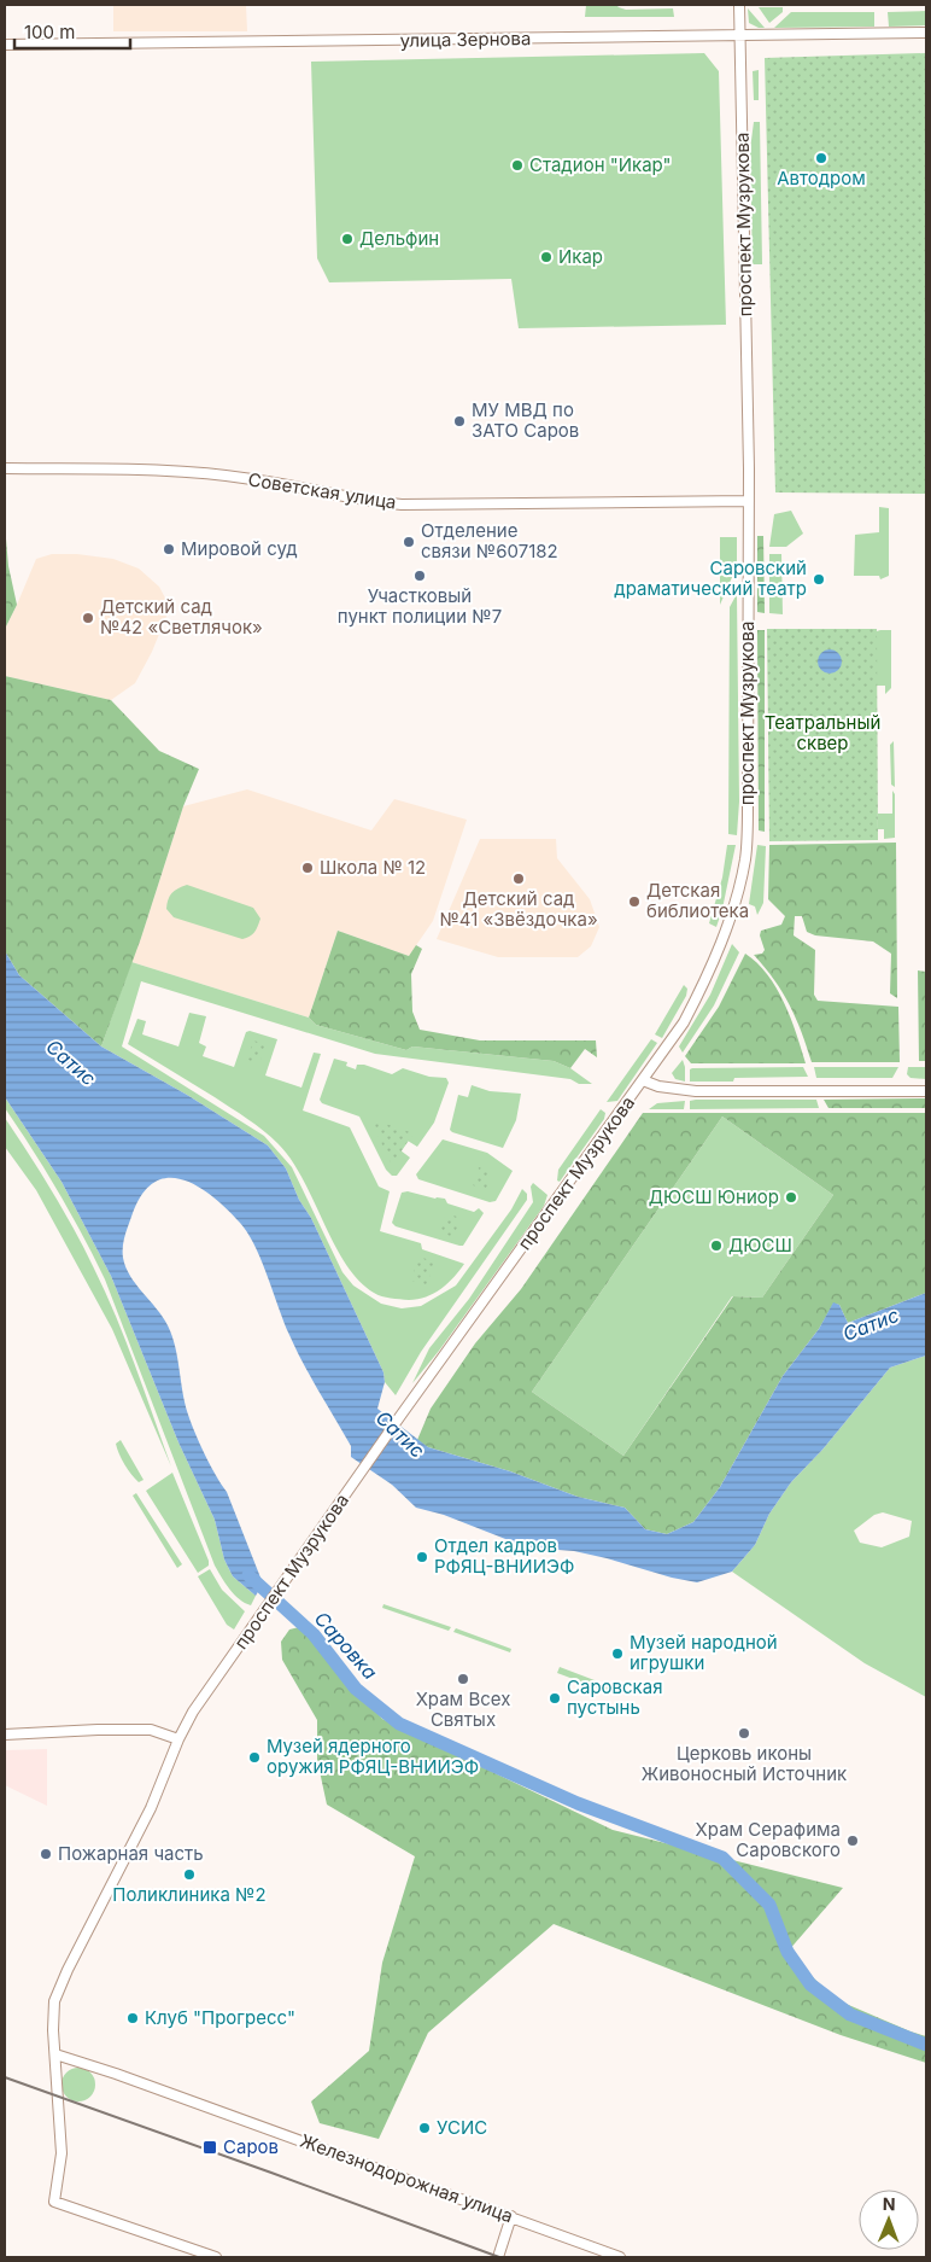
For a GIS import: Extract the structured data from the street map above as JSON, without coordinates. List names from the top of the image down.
{
  "streets": {
    "main road": [
      "улица Зернова",
      "проспект Музрукова",
      "Советская улица",
      "Железнодорожная улица"
    ]
  },
  "crossings": [
    ["улица Зернова", "проспект Музрукова"],
    ["проспект Музрукова", "Советская улица"],
    ["проспект Музрукова", "Железнодорожная улица"]
  ],
  "water": ["Сатис", "Саровка"],
  "parks": ["Театральный сквер"],
  "places": {
    "other": [
      "Автодром",
      "Стадион \"Икар\"",
      "Дельфин",
      "Икар",
      "МУ МВД по ЗАТО Саров",
      "Отделение связи №607182",
      "Мировой суд",
      "Участковый пункт полиции №7",
      "Саровский драматический театр",
      "Детский сад №42 «Светлячок»",
      "Школа № 12",
      "Детский сад №41 «Звёздочка»",
      "Детская библиотека",
      "ДЮСШ Юниор",
      "ДЮСШ",
      "Отдел кадров РФЯЦ-ВНИИЭФ",
      "Музей народной игрушки",
      "Храм Всех Святых",
      "Саровская пустынь",
      "Церковь иконы Живоносный Источник",
      "Музей ядерного оружия РФЯЦ-ВНИИЭФ",
      "Храм Серафима Саровского",
      "Пожарная часть",
      "Поликлиника №2",
      "Клуб \"Прогресс\"",
      "УСИС"
    ],
    "transit": ["Саров"]
  },
  "scale_bar": "100 m",
  "north": "top"
}
